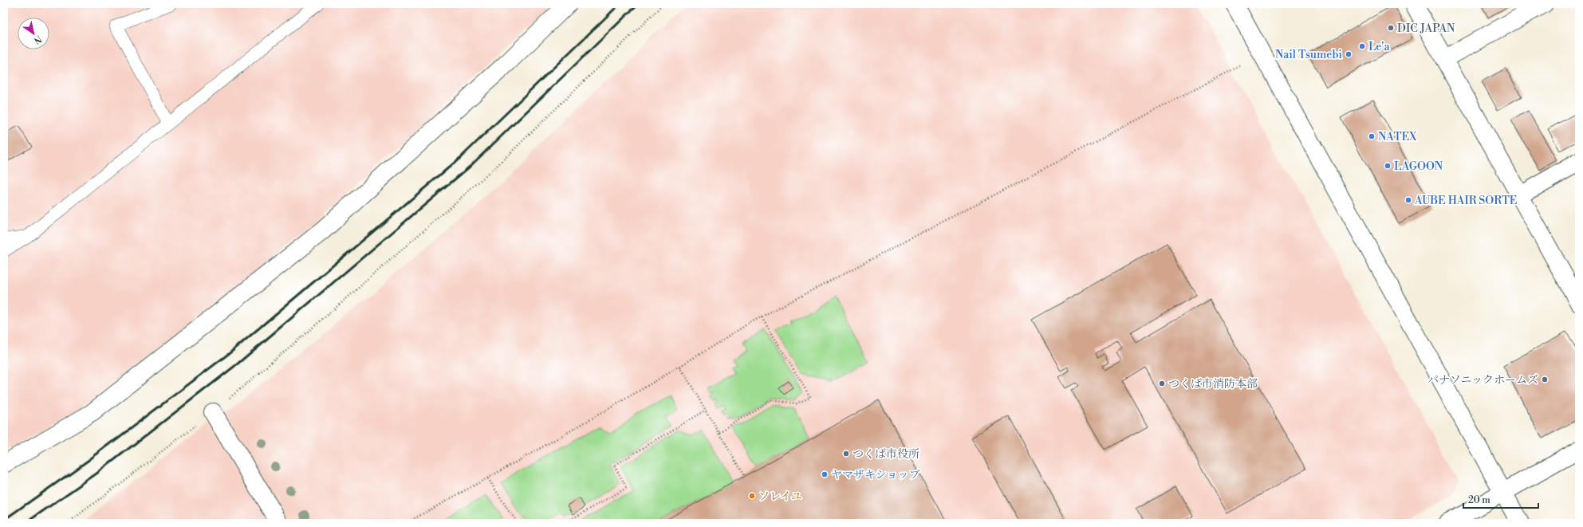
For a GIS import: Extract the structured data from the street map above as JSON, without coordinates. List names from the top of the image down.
{
  "places": [
    "DIC JAPAN",
    "Le'a",
    "Nail Tsumebi",
    "NATEX",
    "LAGOON",
    "AUBE HAIR SORTE",
    "パナソニックホームズ",
    "つくば市消防本部",
    "つくば市役所",
    "ヤマザキショップ",
    "ソレイユ"
  ],
  "scale_bar": "20 m",
  "north": "bottom right"
}
